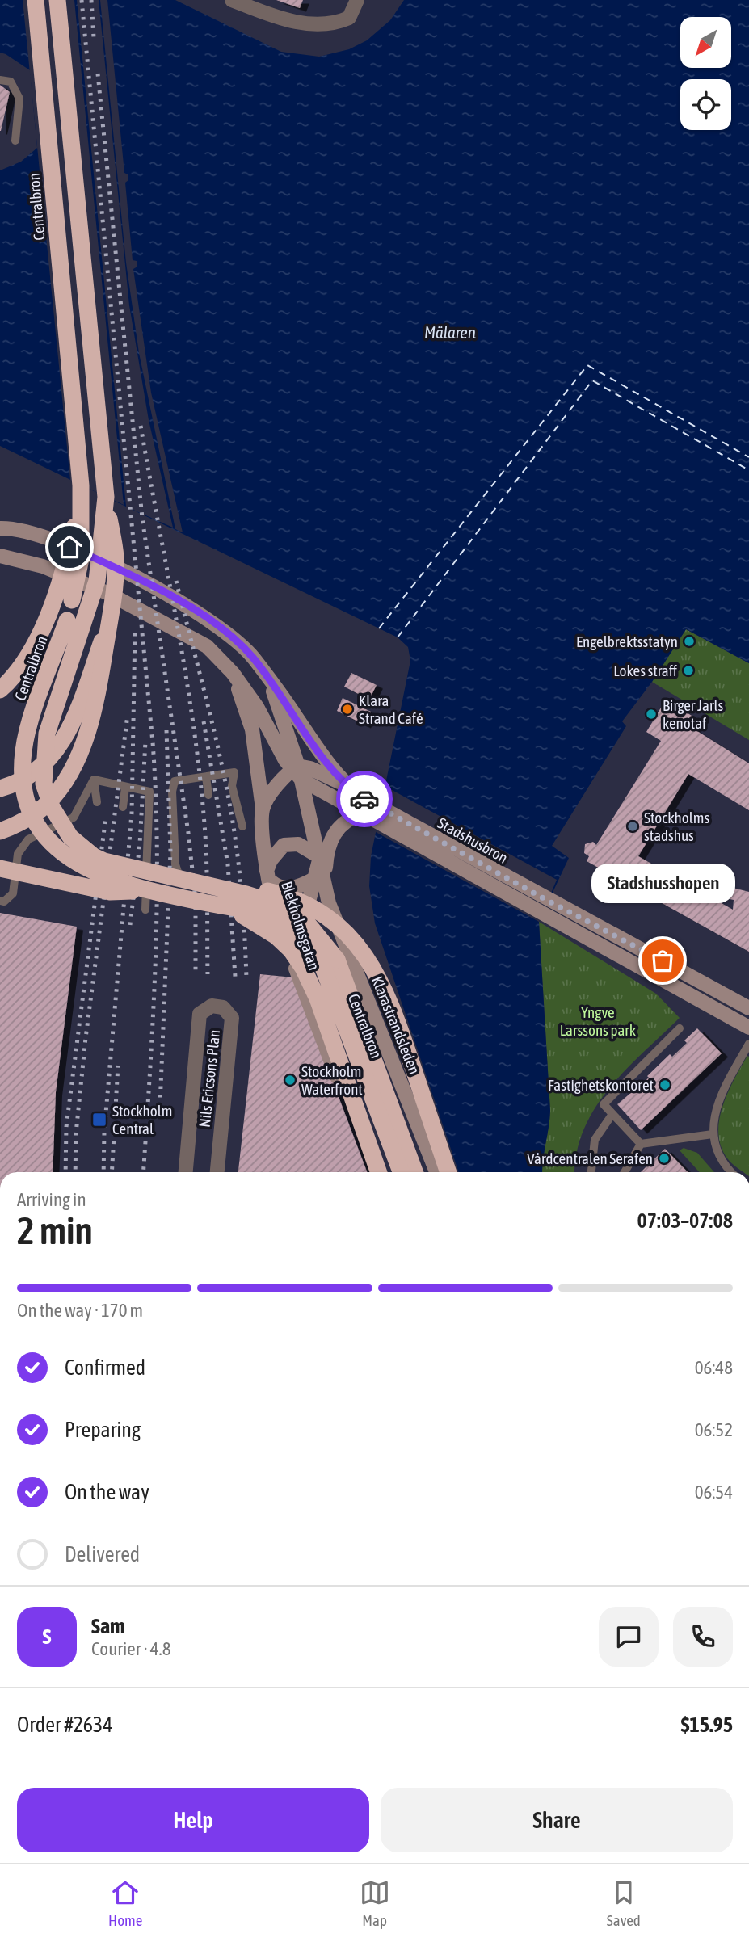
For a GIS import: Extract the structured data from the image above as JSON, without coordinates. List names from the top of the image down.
{
  "streets": {
    "highway": ["Centralbron"],
    "street": [
      "Stadshusbron",
      "Blekholmsgatan",
      "Klarastrandsleden",
      "Nils Ericsons Plan"
    ]
  },
  "crossings": [
    ["Stadshusbron", "Klarastrandsleden"],
    ["Blekholmsgatan", "Klarastrandsleden"]
  ],
  "water": ["Mälaren"],
  "parks": ["Yngve Larssons park"],
  "places": {
    "other": [
      "Engelbrektsstatyn",
      "Lokes straff",
      "Klara Strand Café",
      "Birger Jarls kenotaf",
      "Stockholms stadshus",
      "Stadshusshopen",
      "Stockholm Waterfront",
      "Fastighetskontoret",
      "Vårdcentralen Serafen"
    ],
    "transit": ["Stockholm Central"]
  },
  "north": "bottom left",
  "page": {
    "bubble": "Stadshusshopen",
    "heading": ["2 min", "Arriving in", "07:03–07:08"],
    "panel": [
      "Sam",
      "Courier · 4.8",
      "Order #2634",
      "$15.95"
    ],
    "bar": "On the way · 170 m",
    "list": [
      ["Confirmed", "06:48"],
      ["Preparing", "06:52"],
      ["On the way", "06:54"],
      "Delivered"
    ],
    "round": "S",
    "buttons": ["Help", "Share"],
    "tabs": ["Home", "Map", "Saved"]
  }
}
